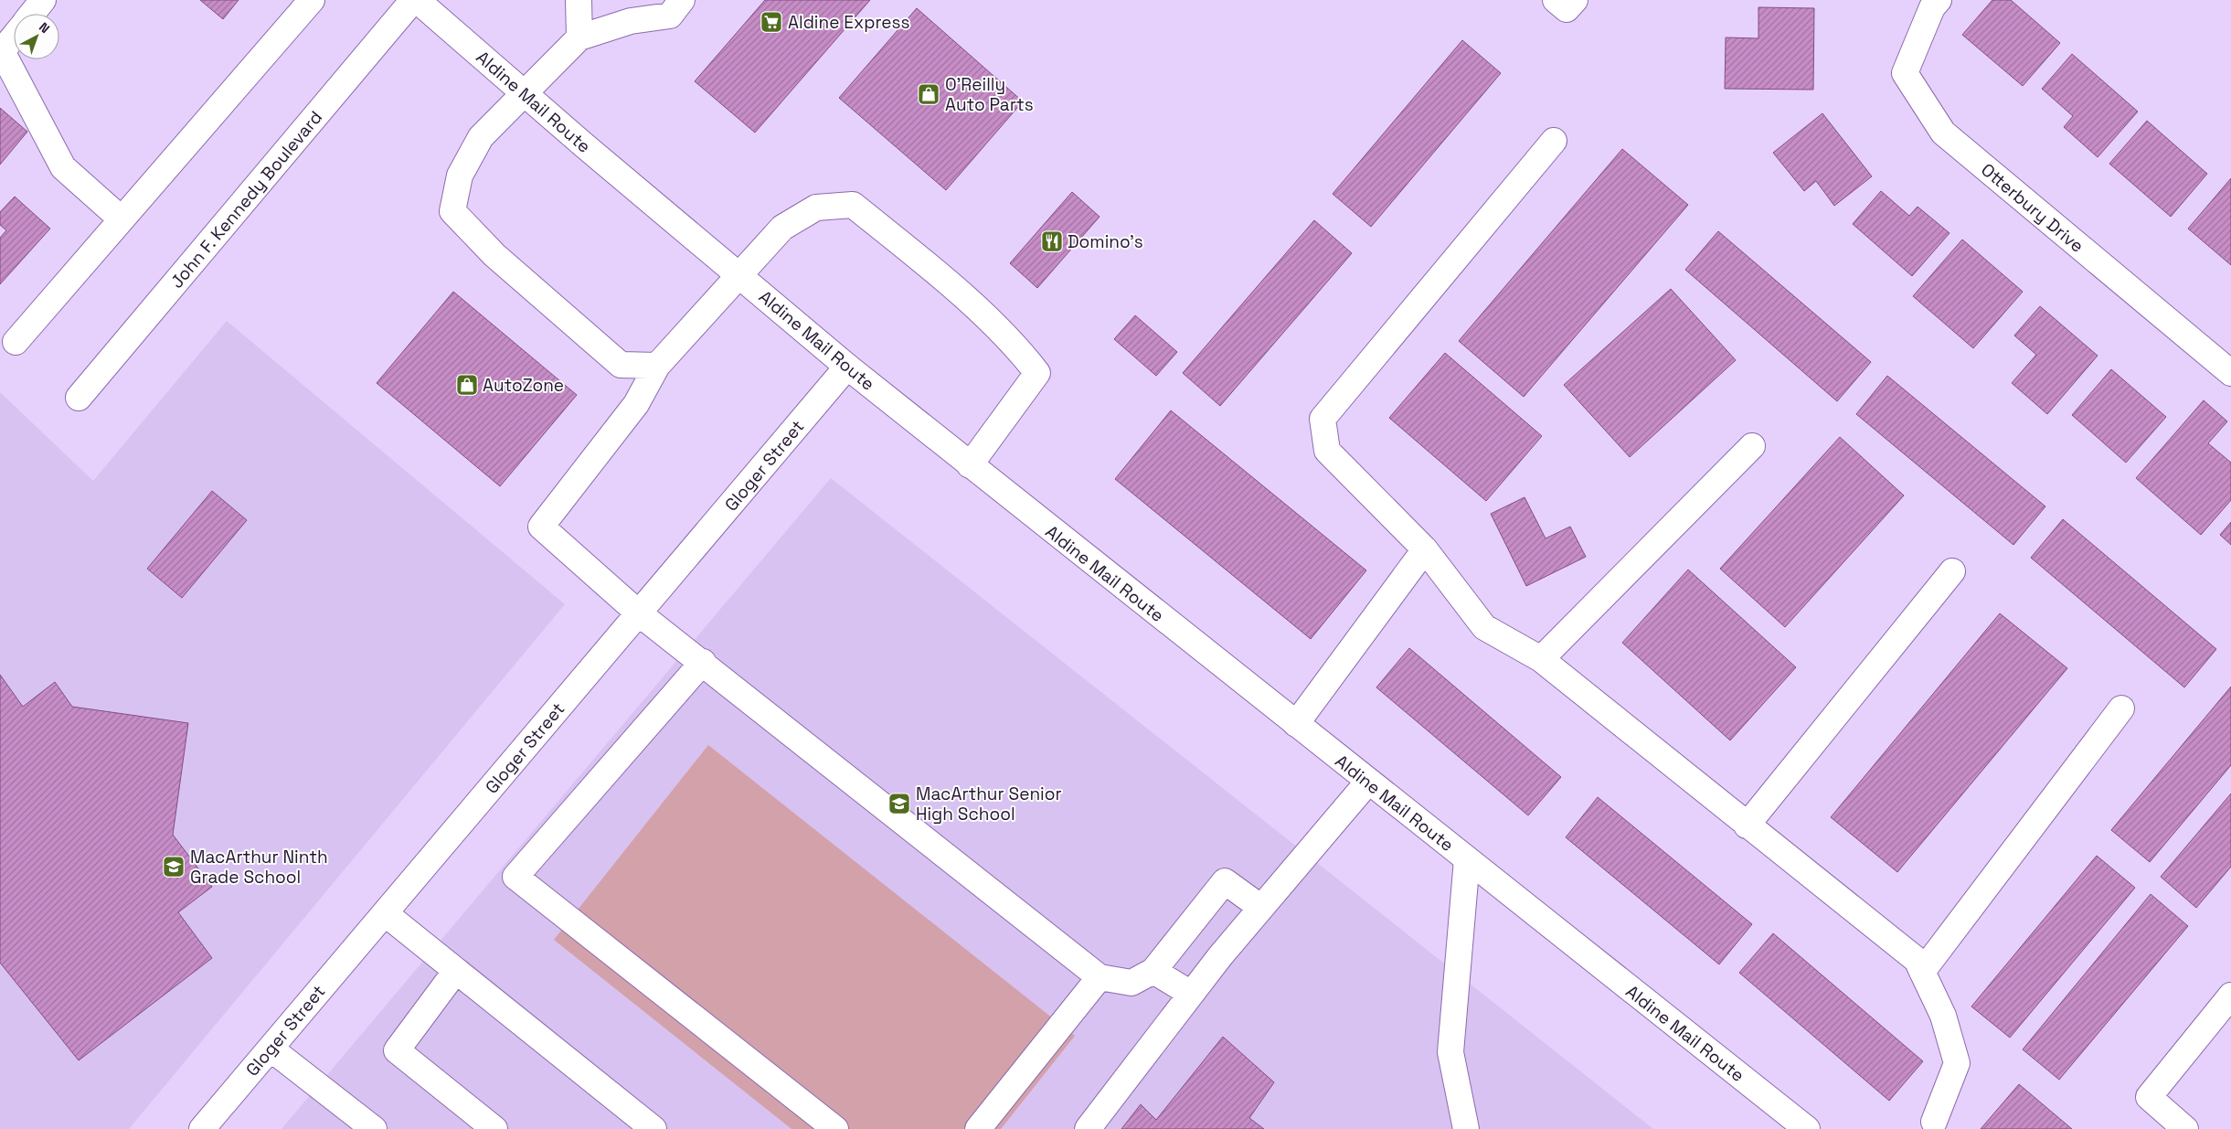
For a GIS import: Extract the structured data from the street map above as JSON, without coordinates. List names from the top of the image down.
{
  "streets": {
    "street": [
      "Aldine Mail Route",
      "John F. Kennedy Boulevard",
      "Otterbury Drive",
      "Gloger Street"
    ]
  },
  "crossings": [
    ["Aldine Mail Route", "Gloger Street"]
  ],
  "places": {
    "supermarket": ["Aldine Express"],
    "shop": ["O'Reilly Auto Parts", "AutoZone"],
    "restaurant": ["Domino's"],
    "school or university": ["MacArthur Senior High School", "MacArthur Ninth Grade School"]
  },
  "north": "top right"
}
